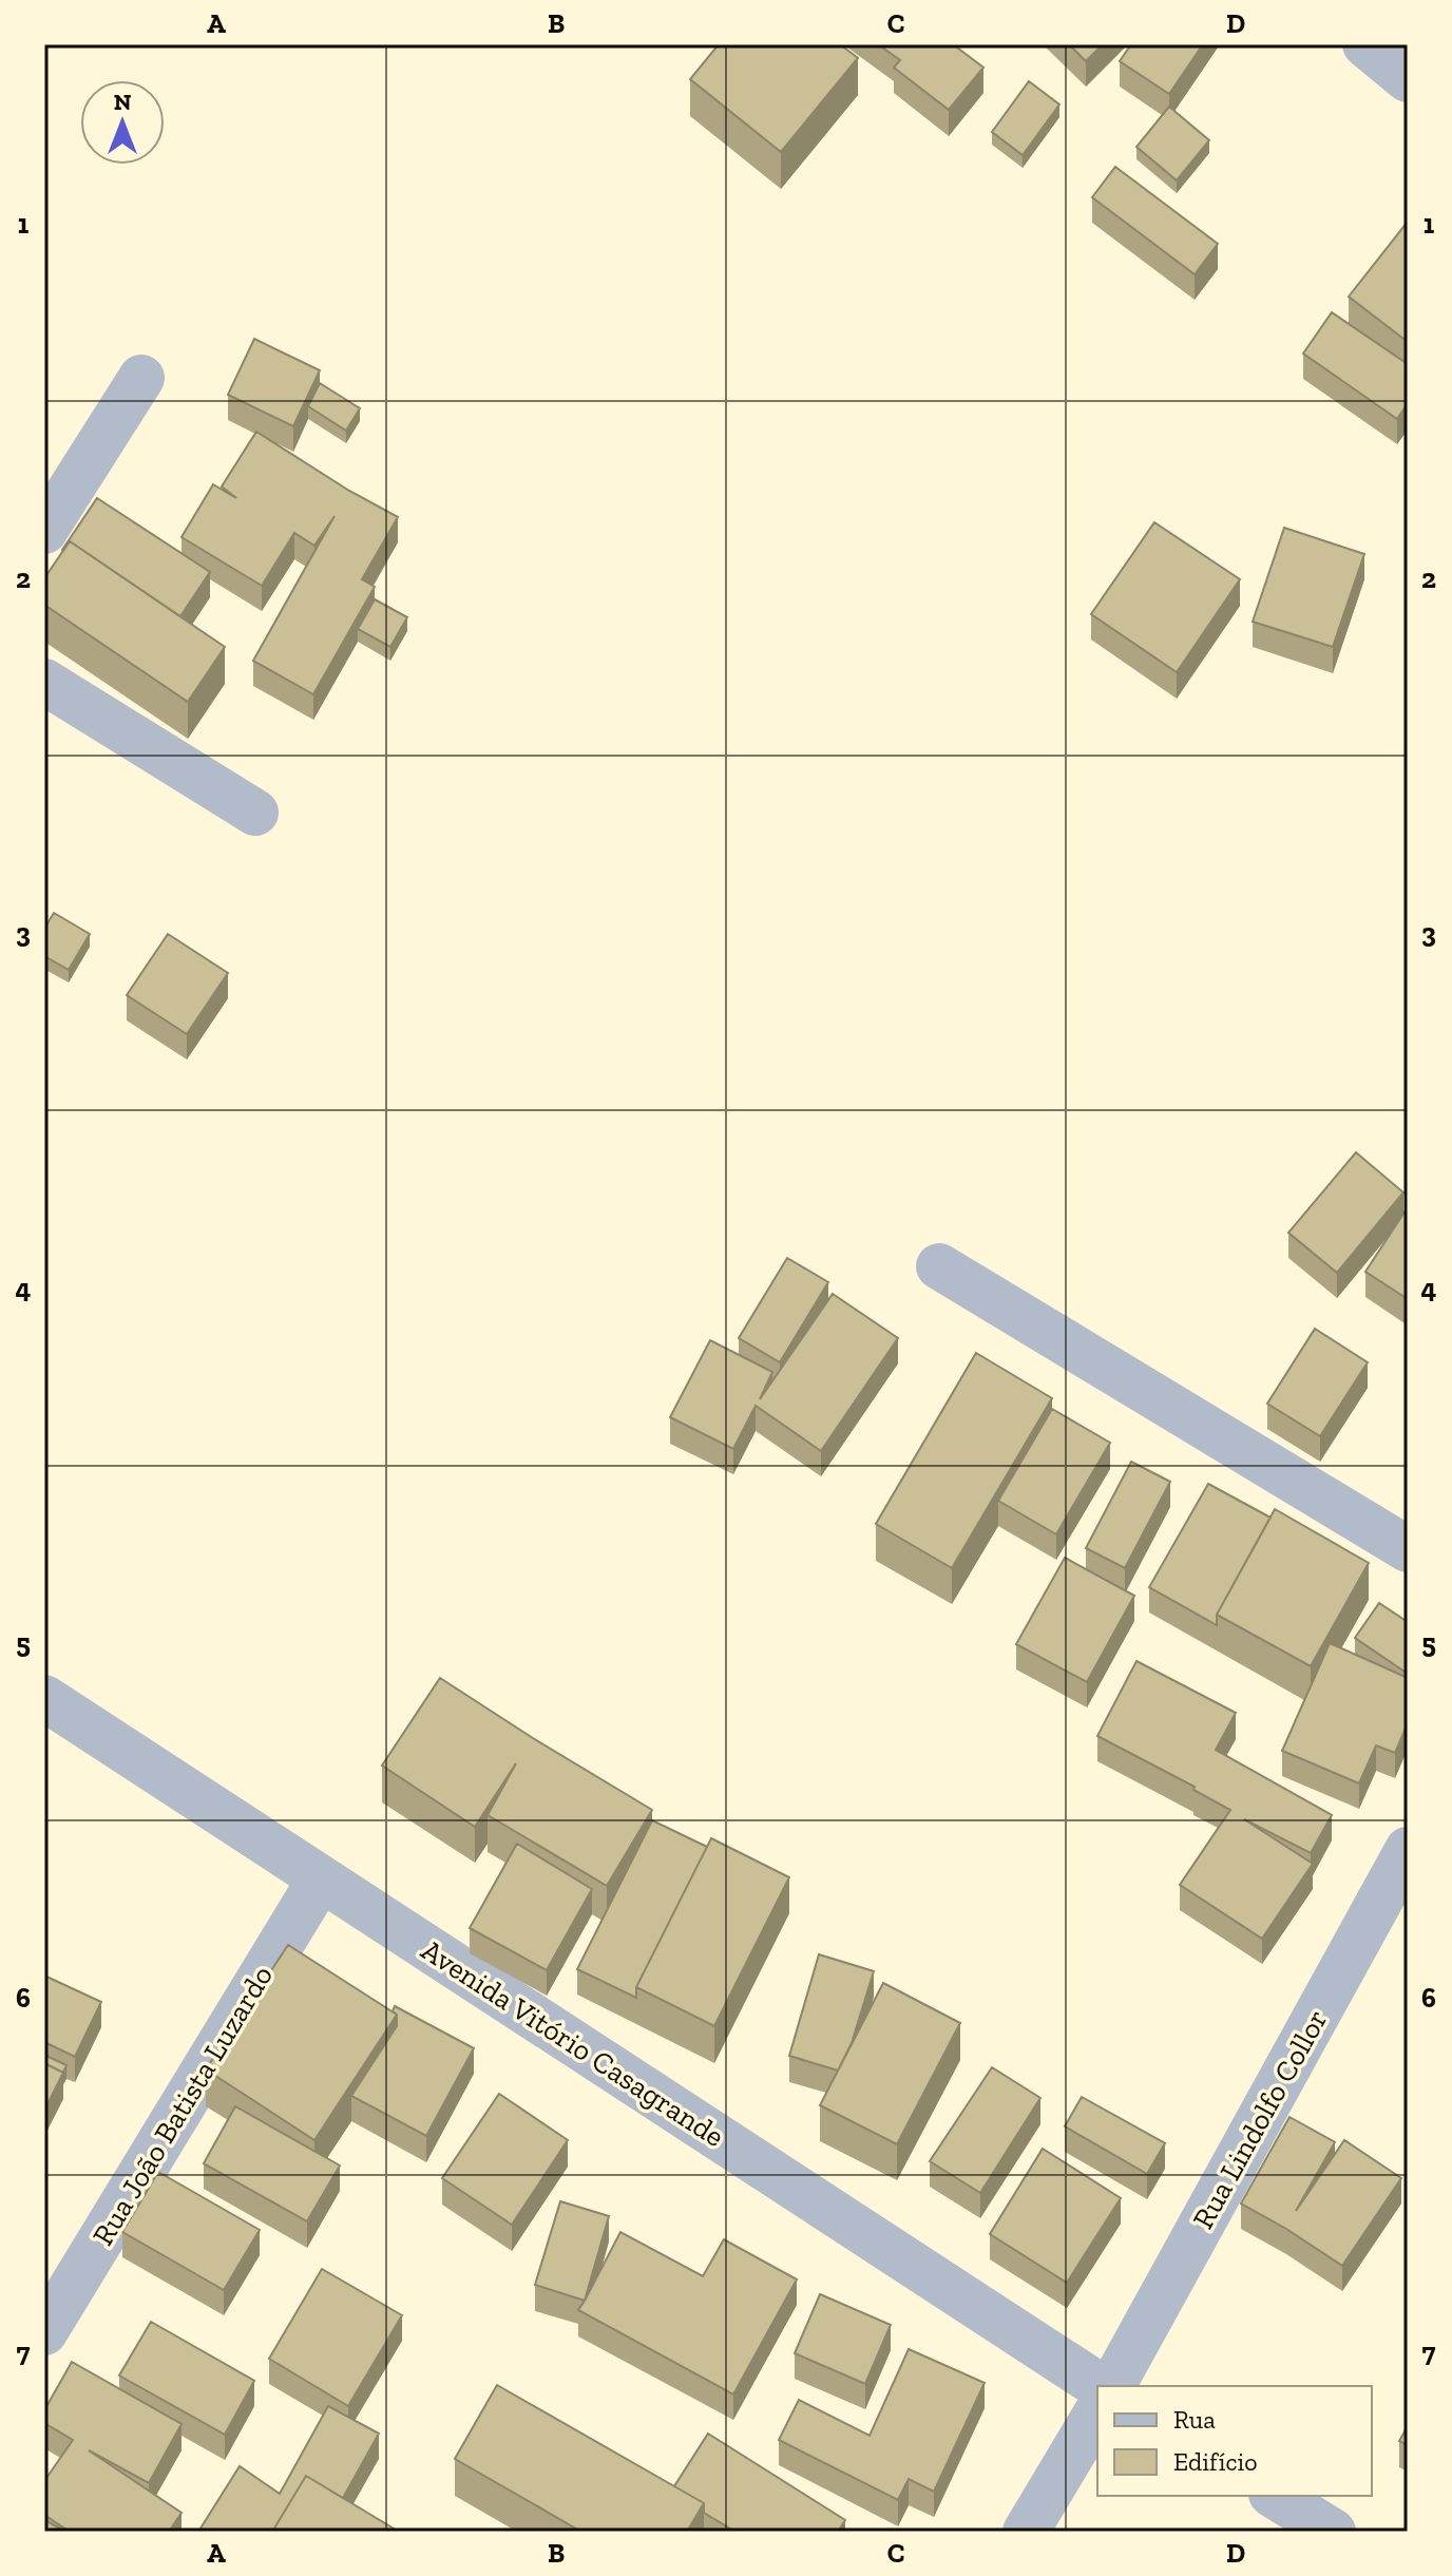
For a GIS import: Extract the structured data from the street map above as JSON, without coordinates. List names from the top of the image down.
{
  "streets": {
    "street": ["Avenida Vitório Casagrande", "Rua João Batista Luzardo", "Rua Lindolfo Collor"]
  },
  "crossings": [
    ["Avenida Vitório Casagrande", "Rua João Batista Luzardo"]
  ],
  "legend": ["Rua", "Edifício"],
  "north": "top",
  "grid": {
    "columns": [
      "A",
      "B",
      "C",
      "D"
    ],
    "rows": [
      "1",
      "2",
      "3",
      "4",
      "5",
      "6",
      "7"
    ]
  }
}
